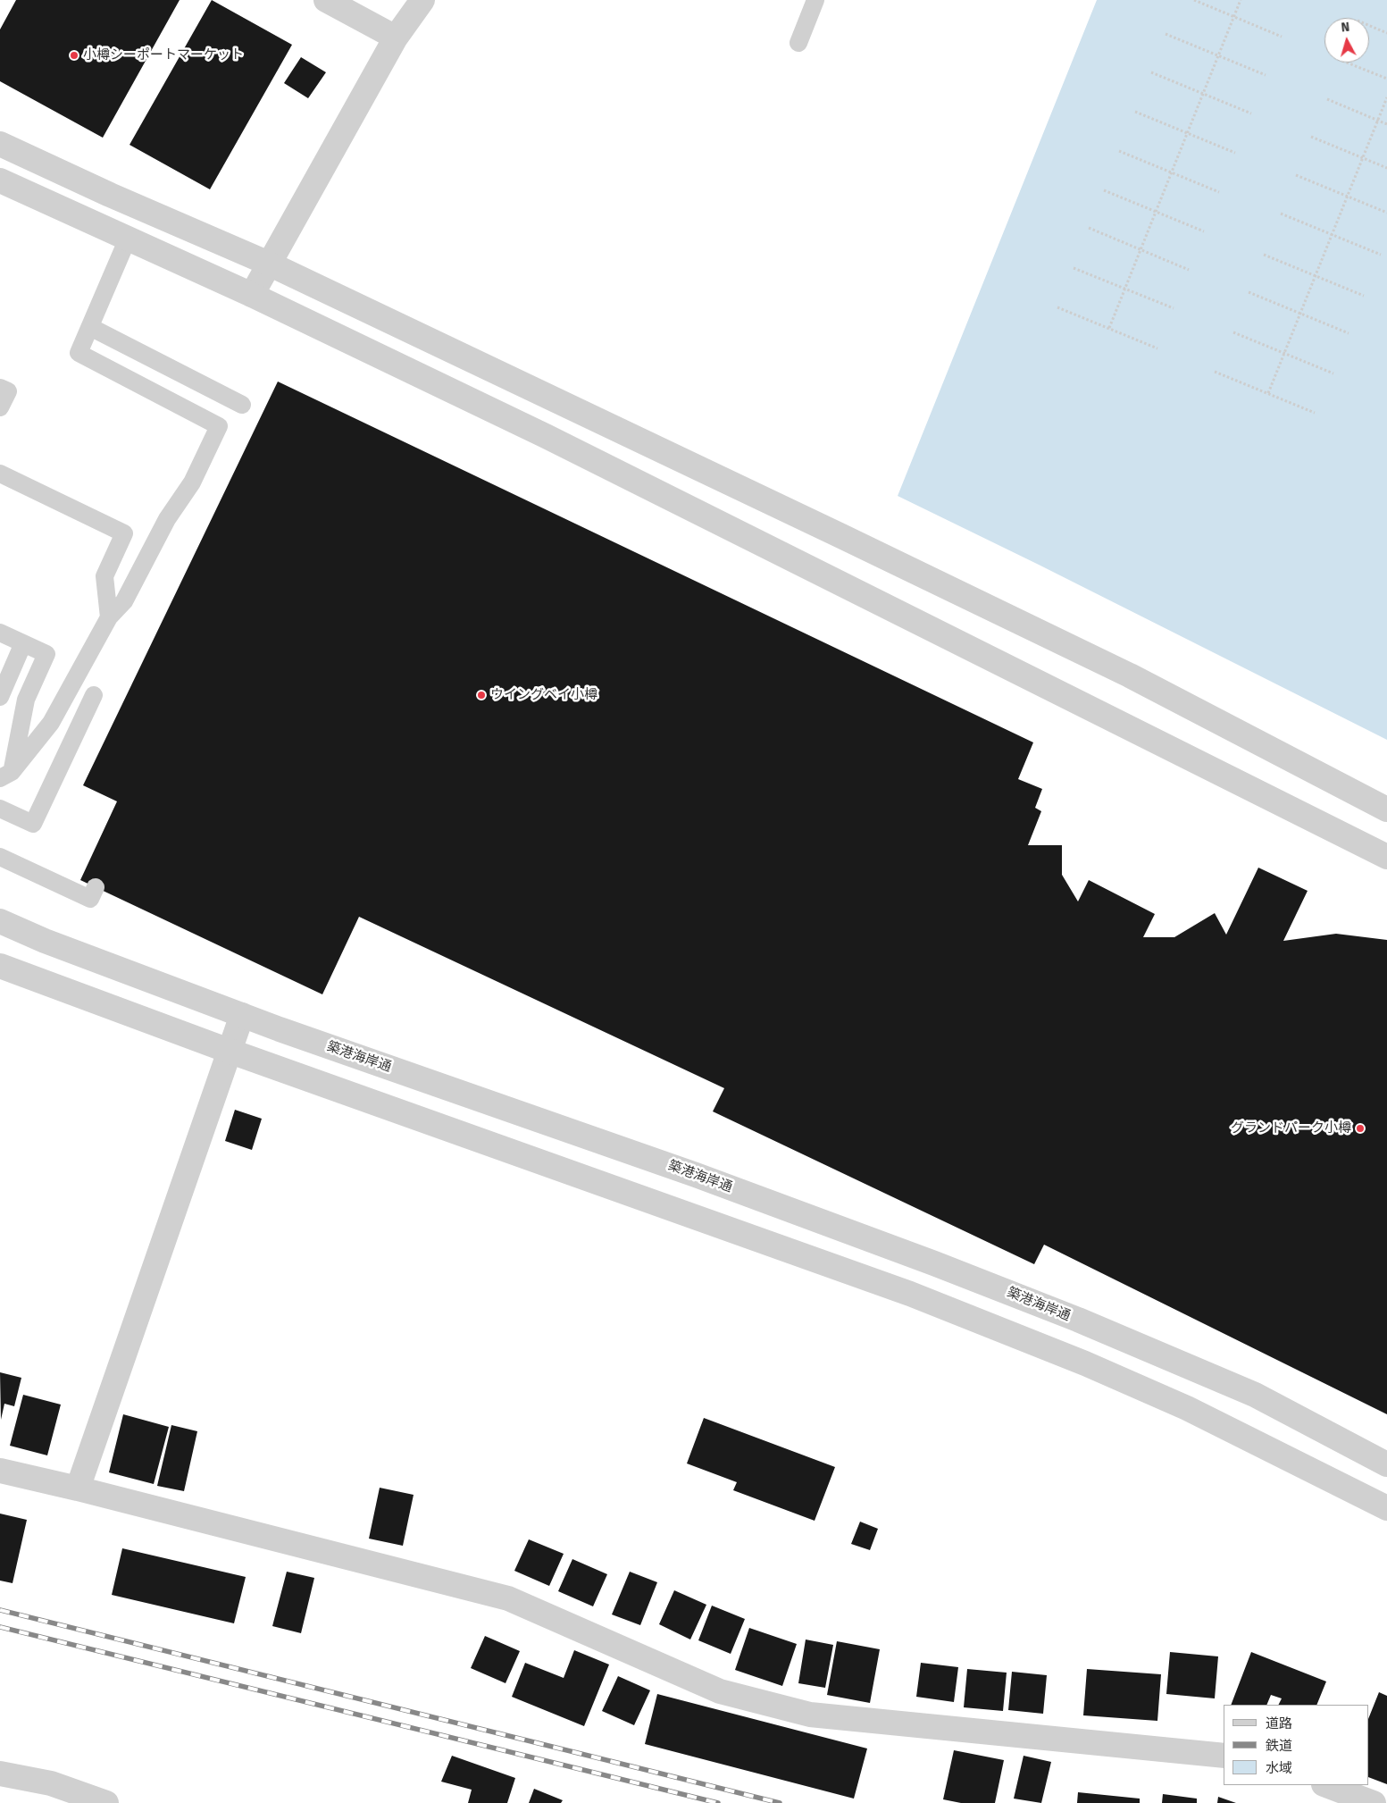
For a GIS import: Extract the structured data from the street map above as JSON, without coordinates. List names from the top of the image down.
{
  "streets": {
    "street": ["築港海岸通"]
  },
  "places": ["小樽シーポートマーケット", "ウイングベイ小樽", "グランドパーク小樽"],
  "legend": ["道路", "鉄道", "水域"],
  "north": "top"
}
